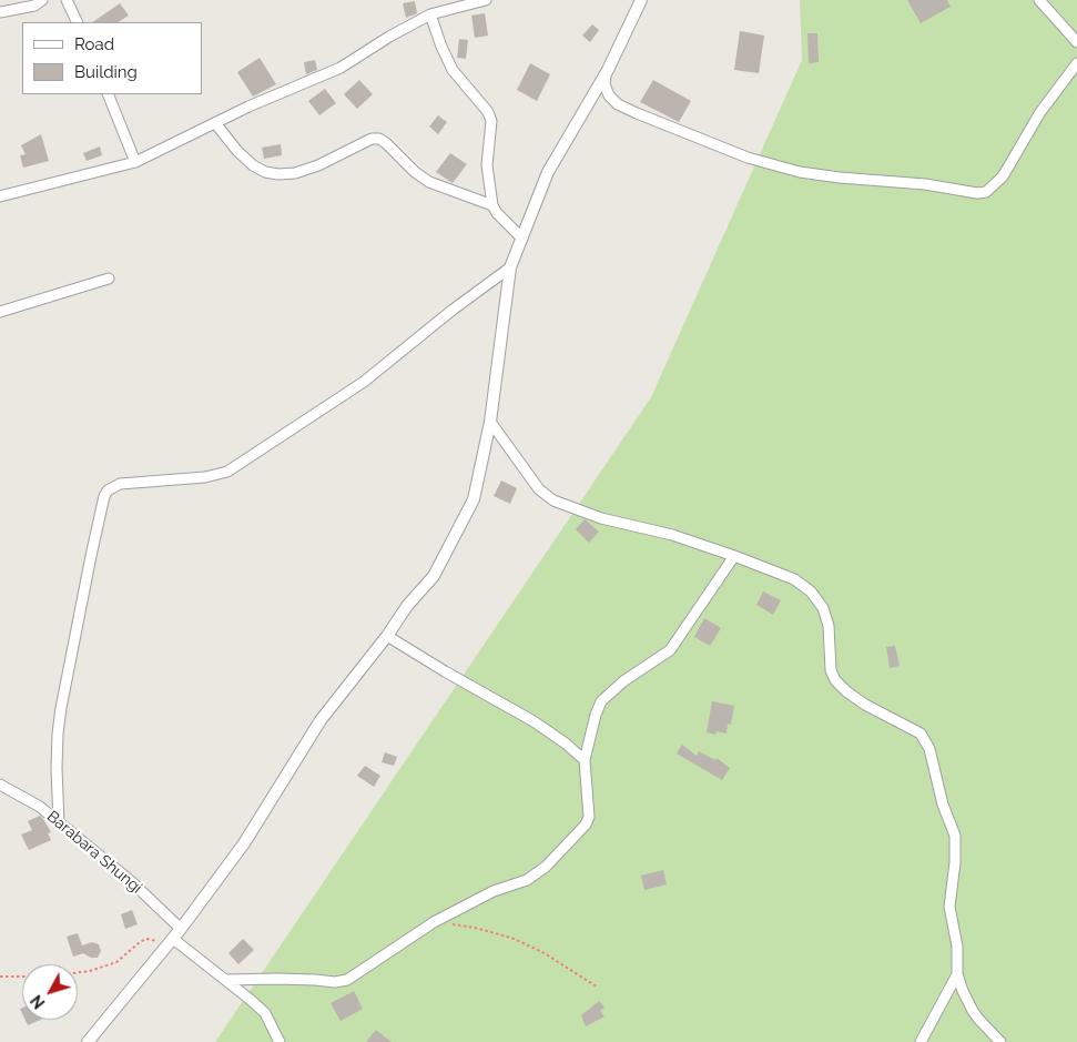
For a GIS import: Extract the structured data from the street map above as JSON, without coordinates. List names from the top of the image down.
{
  "streets": {
    "street": ["Barabara Shungi"]
  },
  "legend": ["Road", "Building"],
  "north": "bottom left"
}
